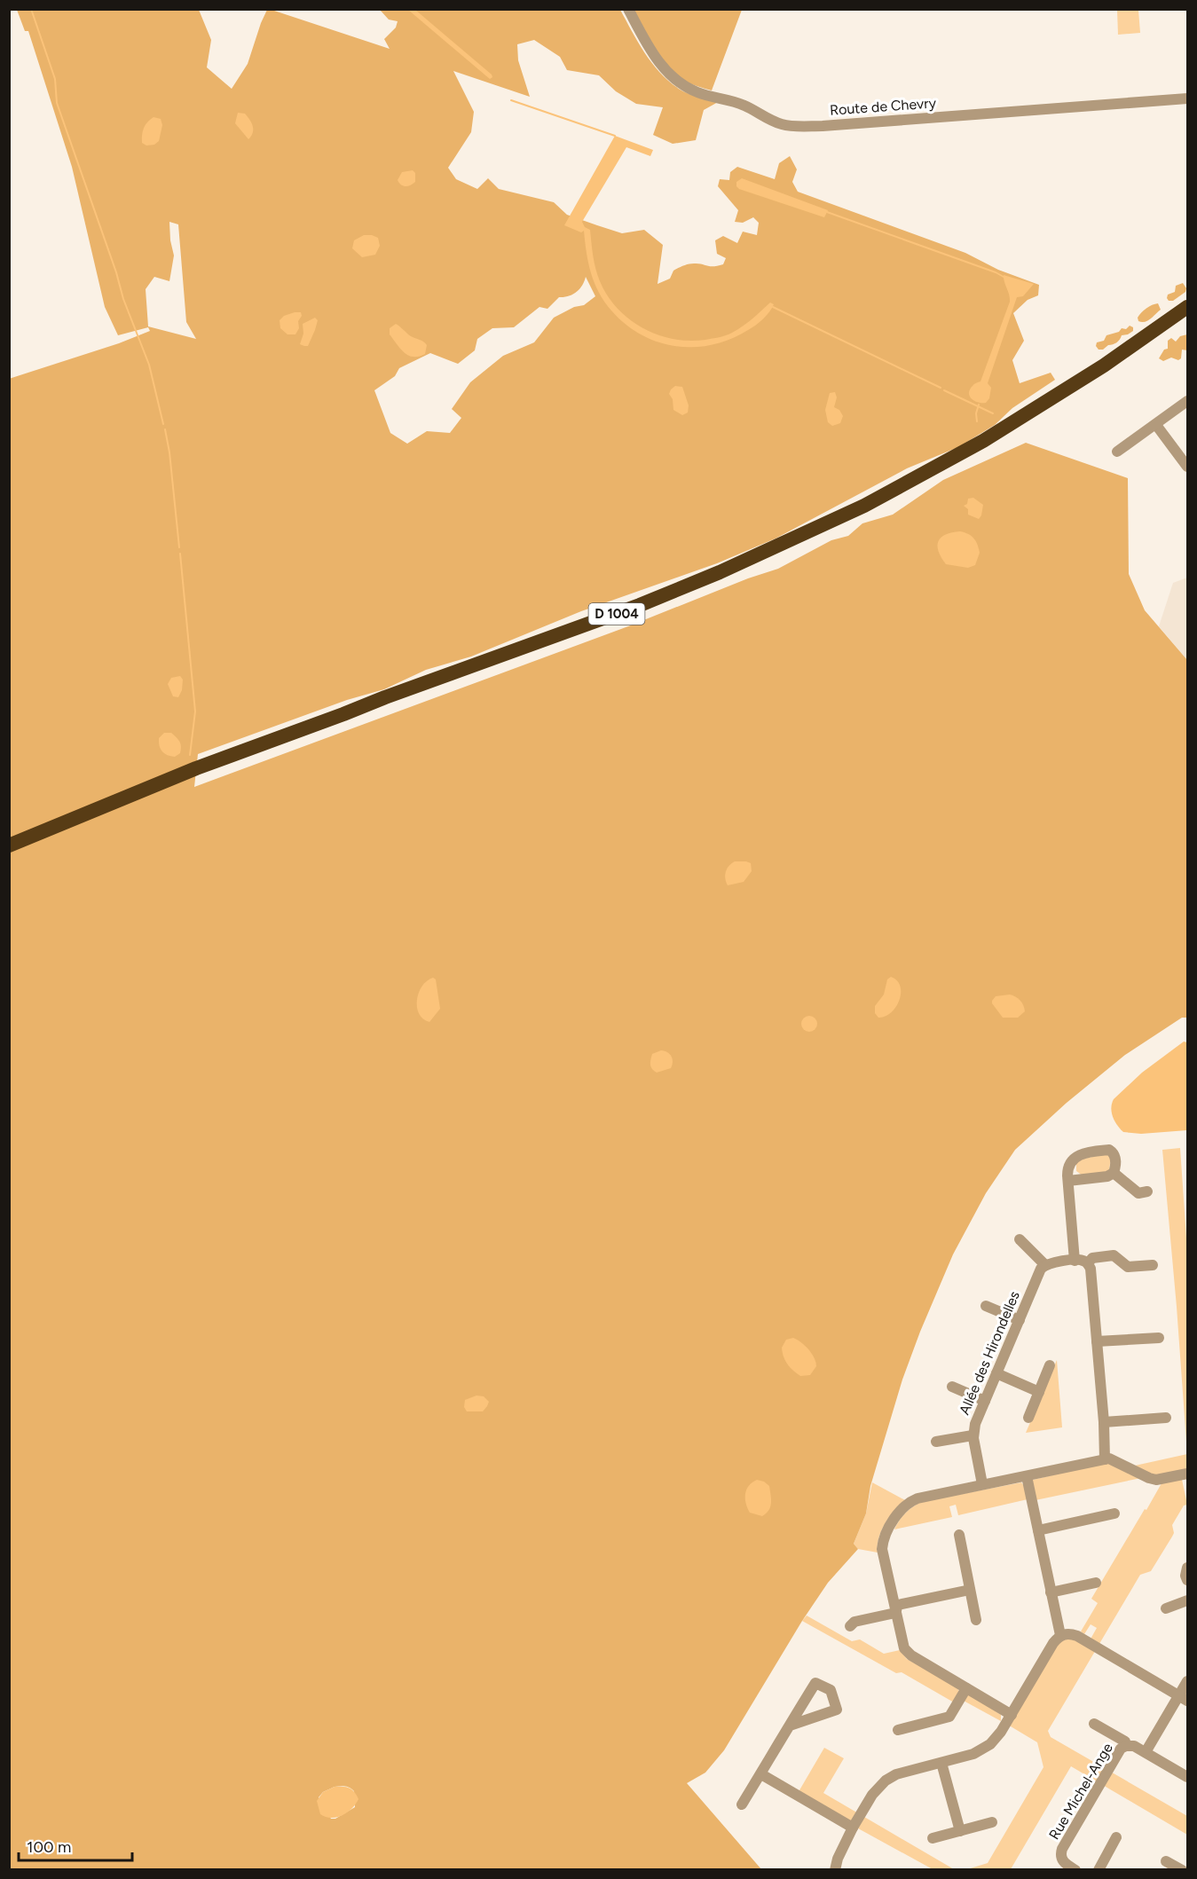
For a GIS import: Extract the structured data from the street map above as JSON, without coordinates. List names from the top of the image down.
{
  "streets": {
    "highway": ["D 1004"],
    "street": ["Route de Chevry", "Allée des Hirondelles", "Rue Michel-Ange"]
  },
  "scale_bar": "100 m"
}
